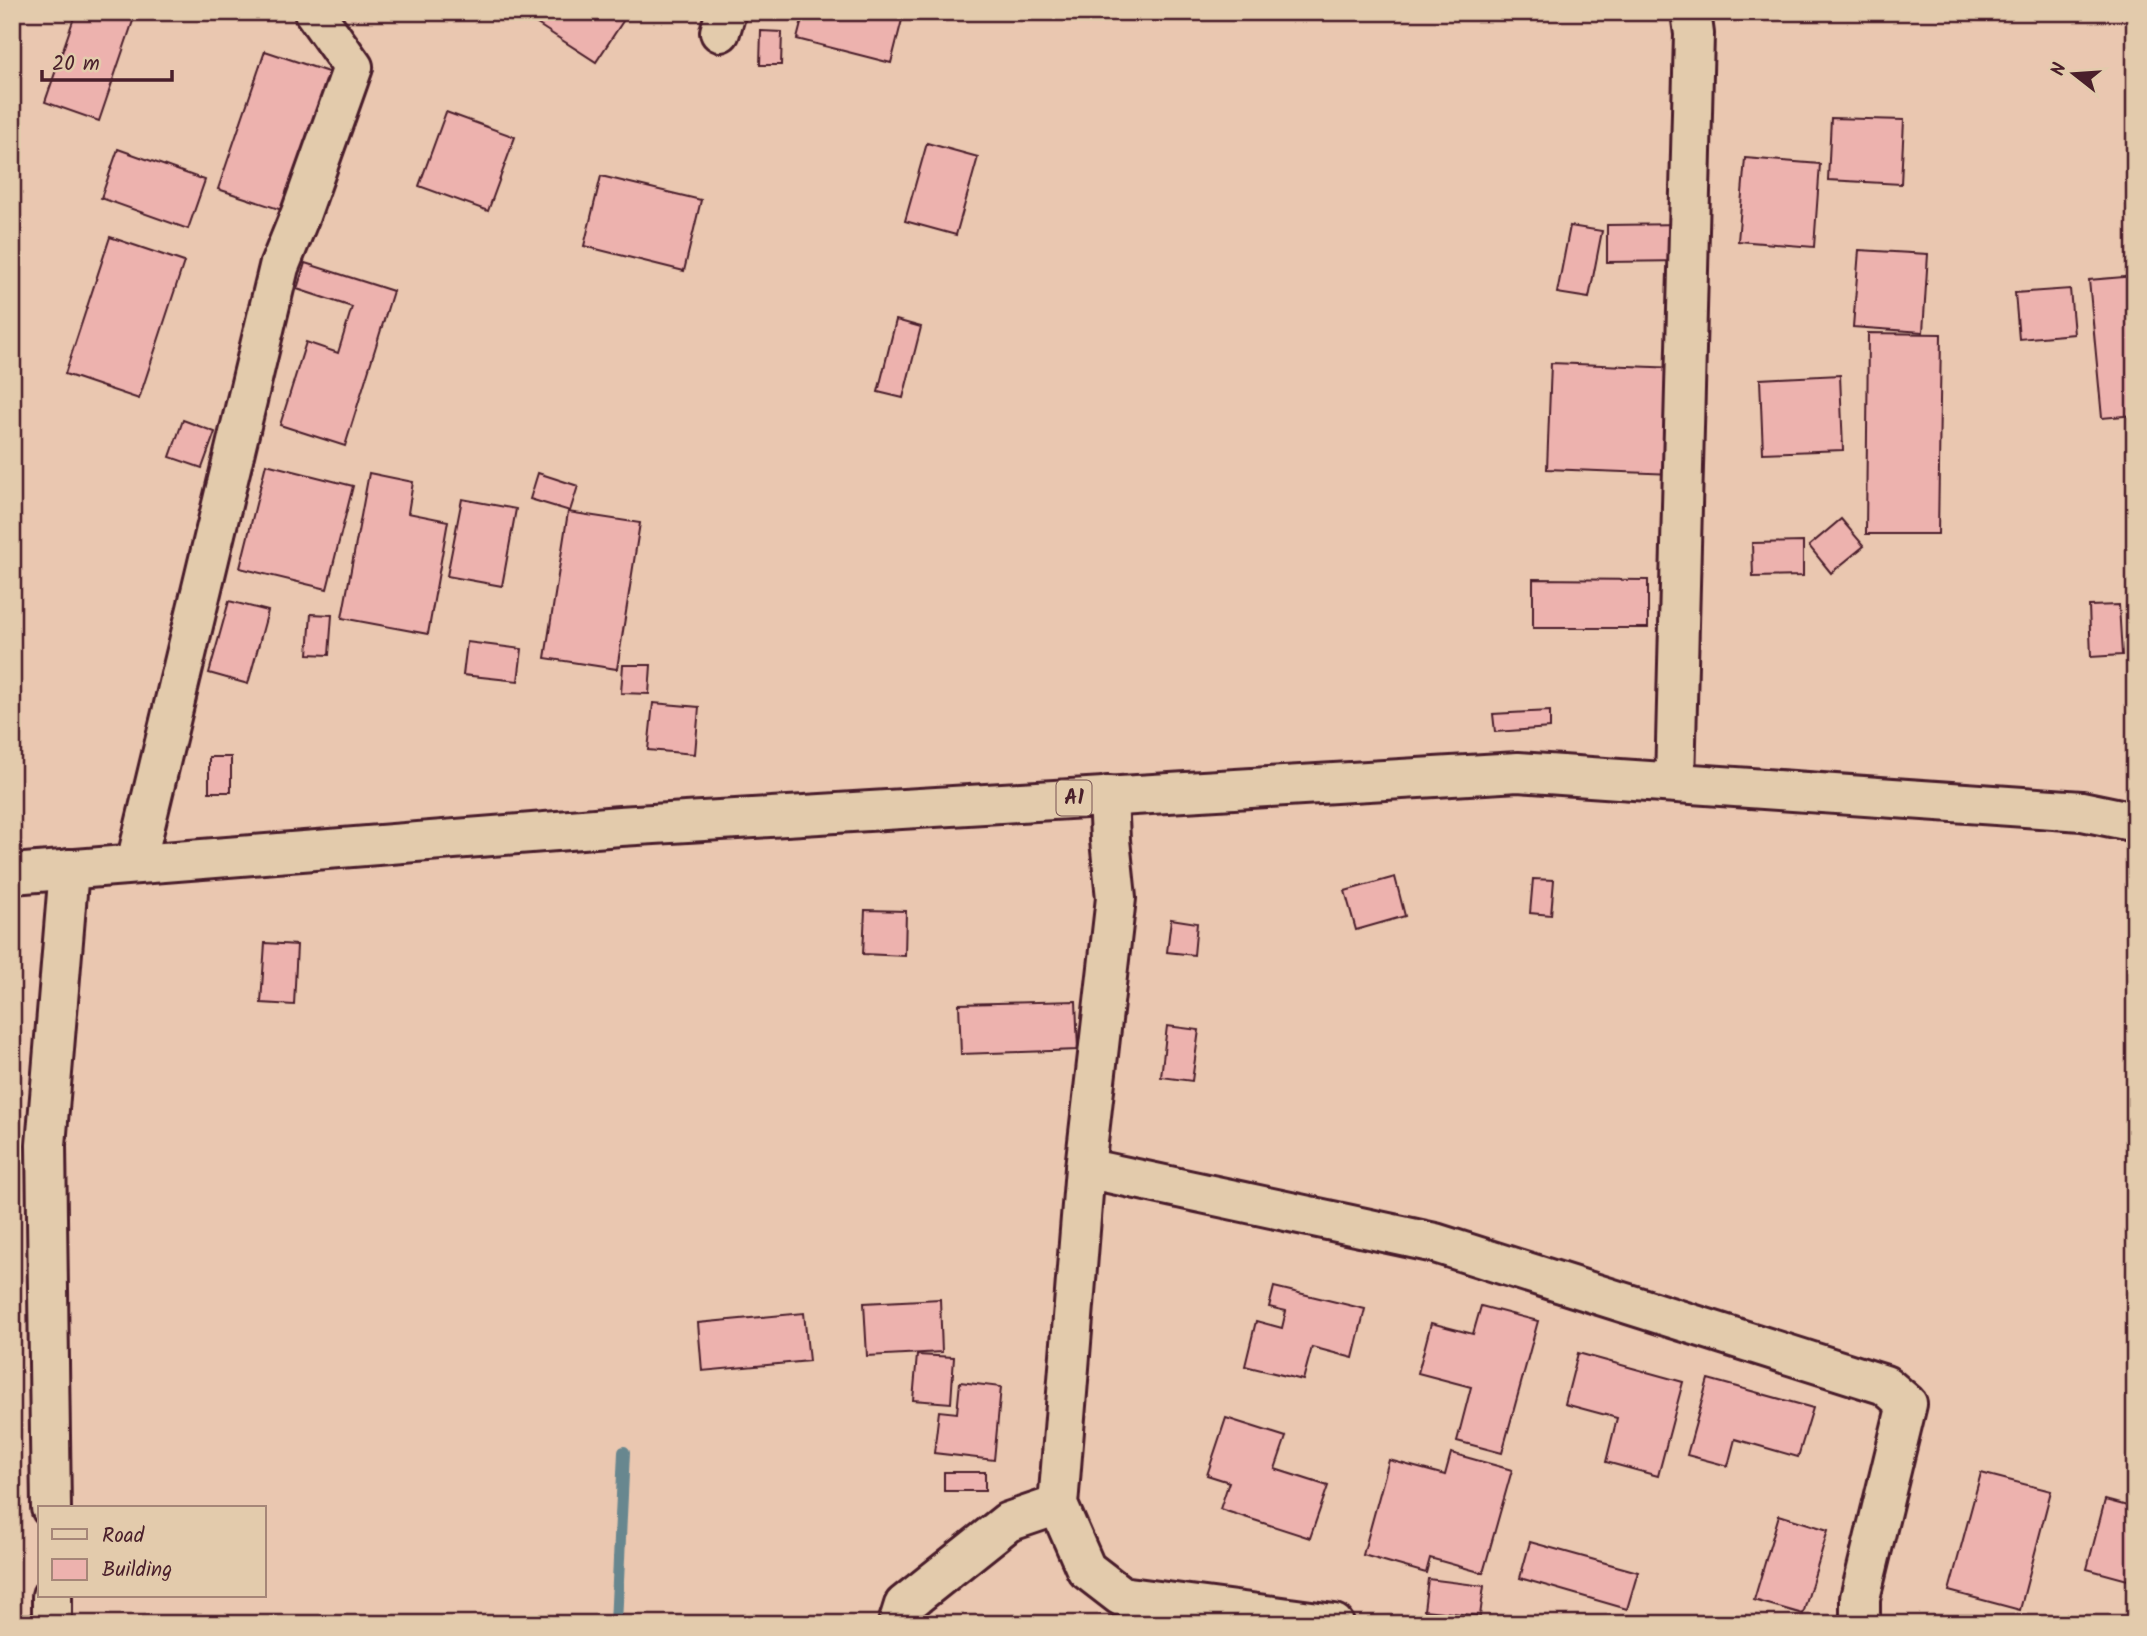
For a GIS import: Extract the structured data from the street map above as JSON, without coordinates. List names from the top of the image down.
{
  "streets": {
    "main road": ["A1"]
  },
  "legend": ["Road", "Building"],
  "scale_bar": "20 m",
  "north": "left"
}
